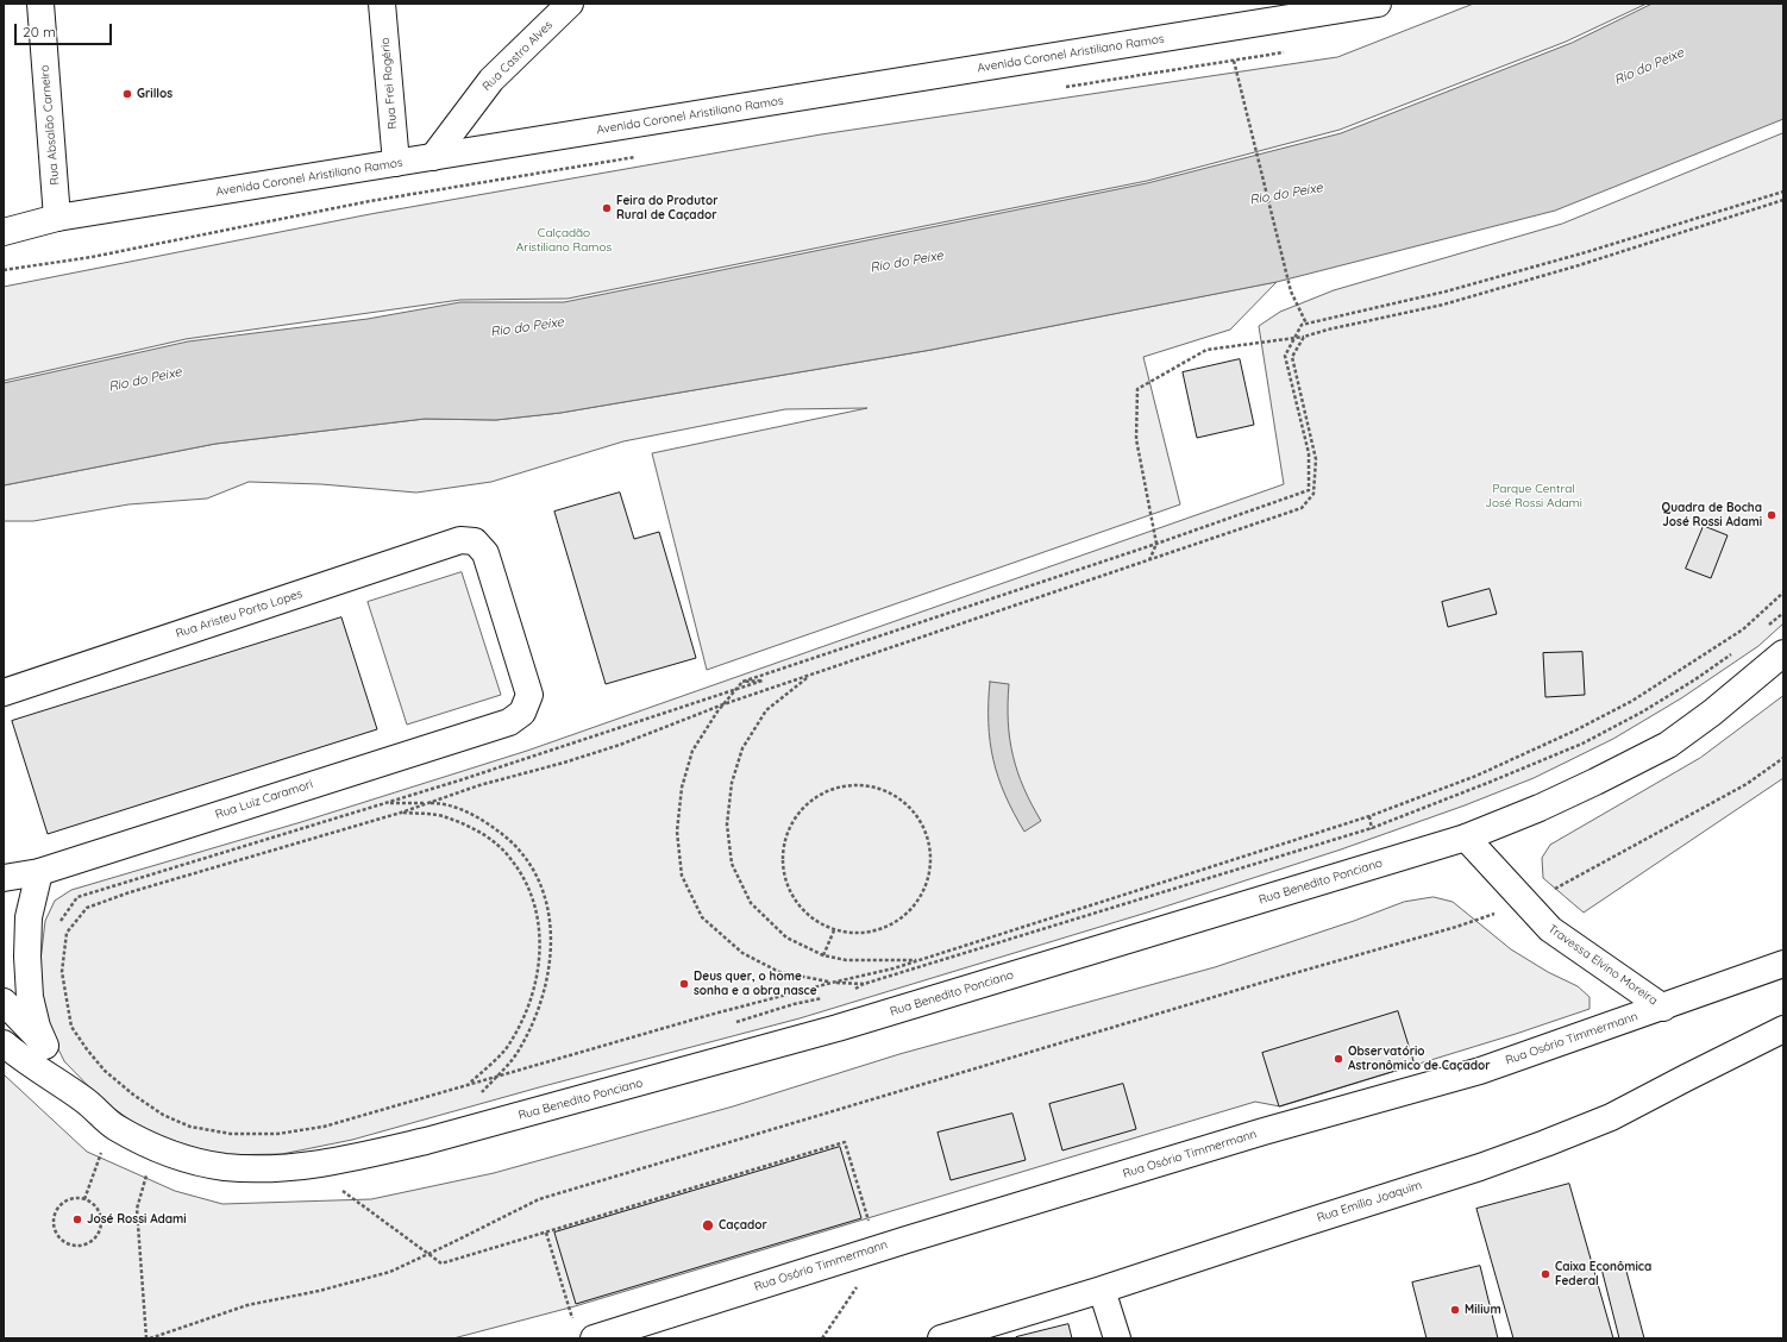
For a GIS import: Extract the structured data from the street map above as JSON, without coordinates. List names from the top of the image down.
{
  "streets": {
    "street": [
      "Avenida Coronel Aristiliano Ramos",
      "Rua Castro Alves",
      "Rua Frei Rogério",
      "Rua Absalão Carneiro",
      "Rua Aristeu Porto Lopes",
      "Rua Luiz Caramori",
      "Rua Benedito Ponciano",
      "Travessa Elvino Moreira",
      "Rua Osório Timmermann",
      "Rua Emílio Joaquim"
    ]
  },
  "crossings": [
    ["Avenida Coronel Aristiliano Ramos", "Rua Castro Alves"],
    ["Avenida Coronel Aristiliano Ramos", "Rua Frei Rogério"],
    ["Avenida Coronel Aristiliano Ramos", "Rua Absalão Carneiro"],
    ["Rua Aristeu Porto Lopes", "Rua Luiz Caramori"],
    ["Rua Benedito Ponciano", "Travessa Elvino Moreira"],
    ["Travessa Elvino Moreira", "Rua Osório Timmermann"]
  ],
  "water": ["Rio do Peixe"],
  "parks": ["Calçadão Aristiliano Ramos", "Parque Central José Rossi Adami"],
  "places": [
    "Grillos",
    "Feira do Produtor Rural de Caçador",
    "Quadra de Bocha José Rossi Adami",
    "Deus quer, o home sonha e a obra nasce",
    "Observatório Astronômico de Caçador",
    "José Rossi Adami",
    "Caçador",
    "Caixa Econômica Federal",
    "Milium"
  ],
  "scale_bar": "20 m"
}
